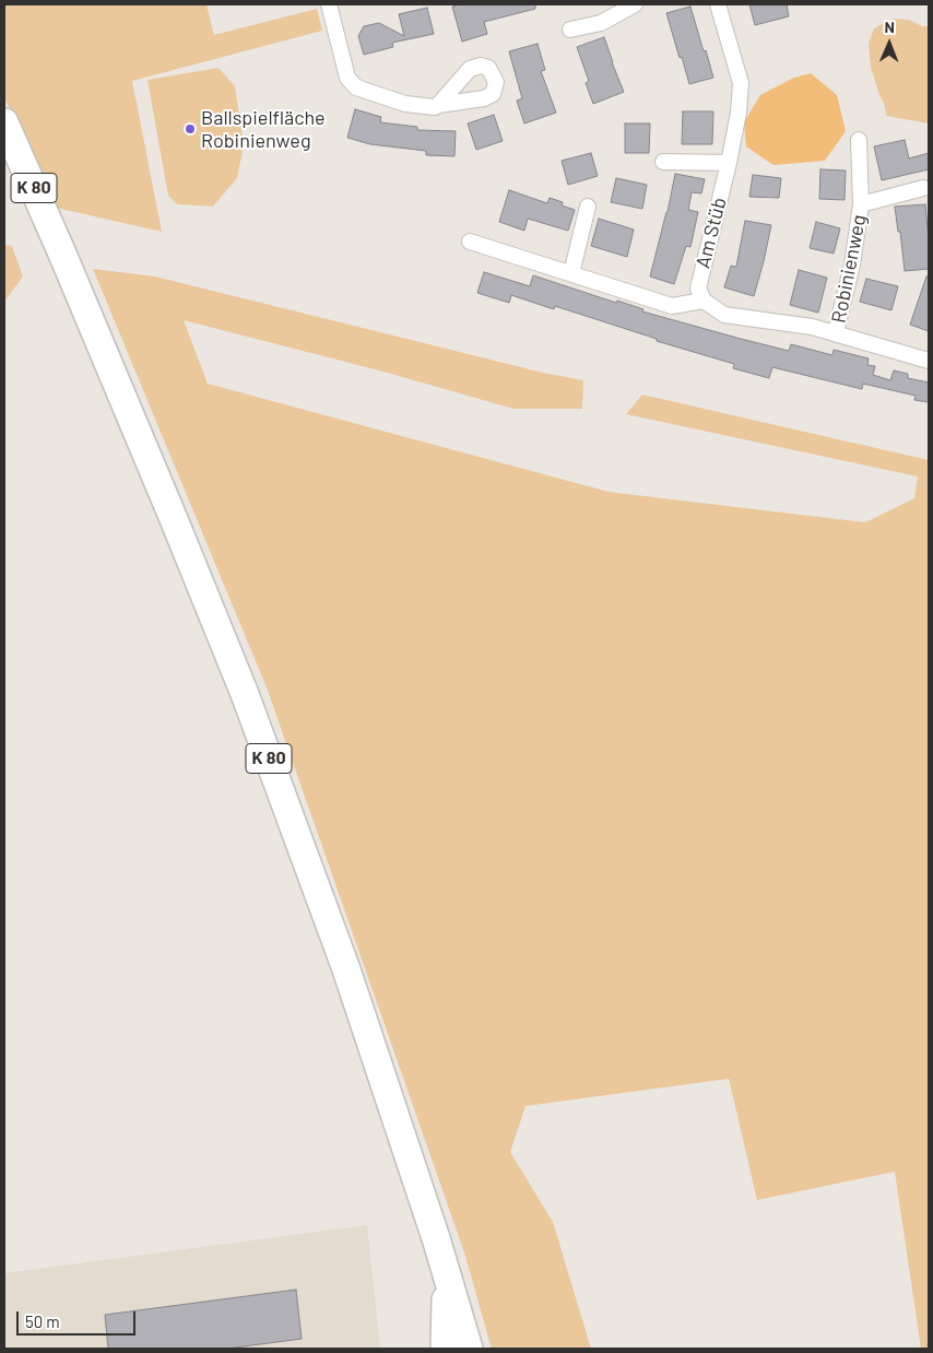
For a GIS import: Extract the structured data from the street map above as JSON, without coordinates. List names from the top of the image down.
{
  "streets": {
    "highway": ["K 80"],
    "street": ["Am Stüb", "Robinienweg"]
  },
  "crossings": [
    ["Am Stüb", "Robinienweg"]
  ],
  "places": ["Ballspielfläche Robinienweg"],
  "scale_bar": "50 m",
  "north": "top"
}
